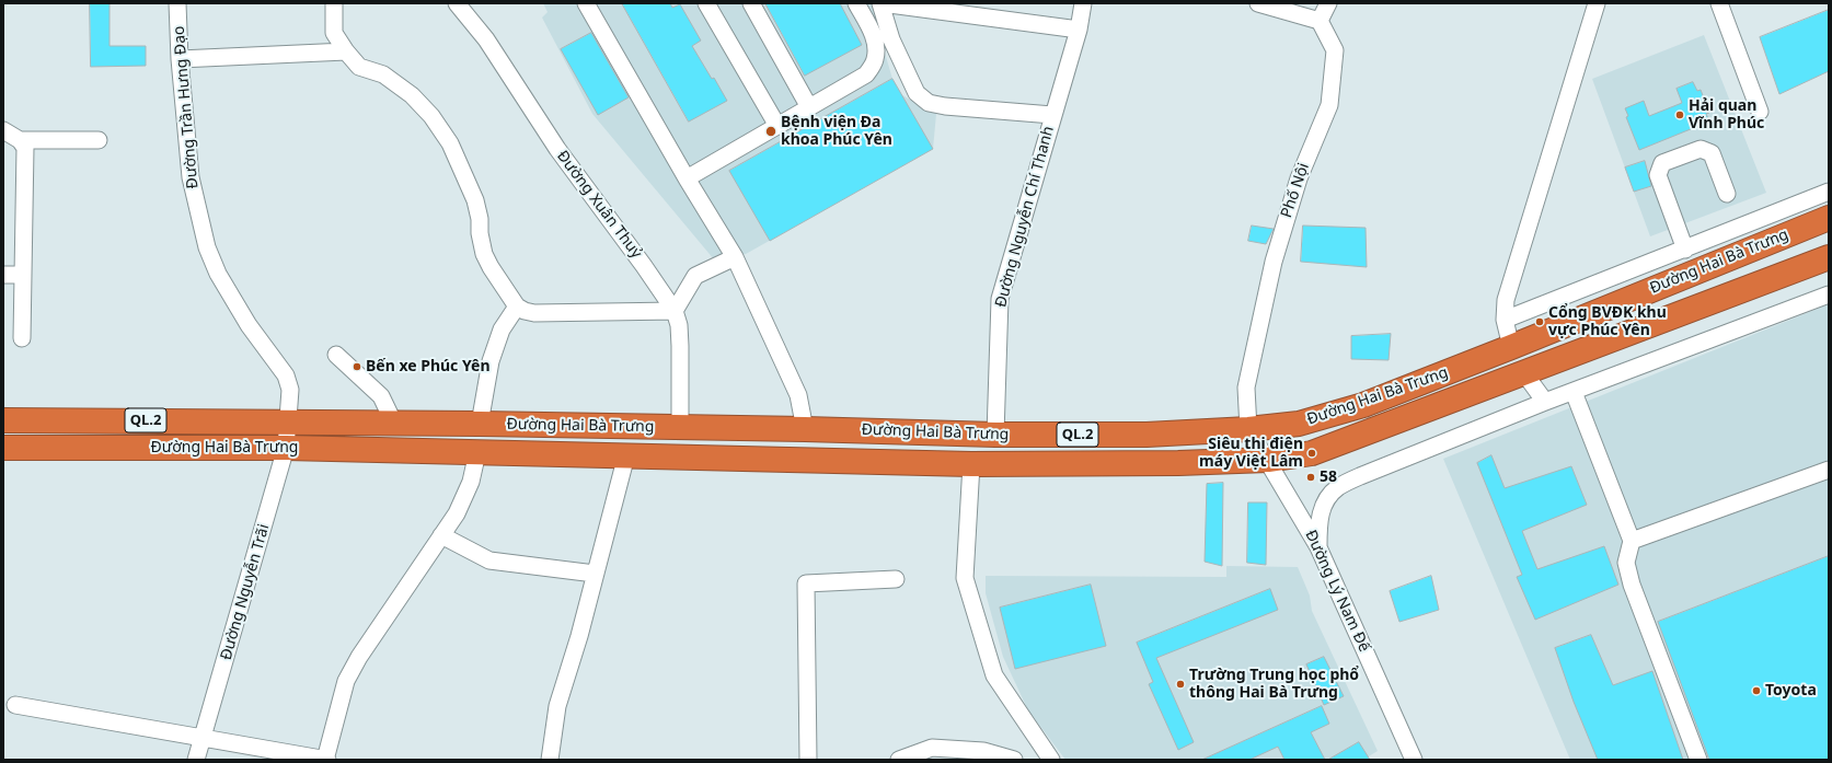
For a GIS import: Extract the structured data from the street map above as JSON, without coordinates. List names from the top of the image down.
{
  "streets": {
    "highway": ["Đường Hai Bà Trưng", "QL.2"],
    "street": [
      "Đường Trần Hưng Đạo",
      "Phố Nội",
      "Đường Xuân Thuỷ",
      "Đường Nguyễn Chí Thanh",
      "Đường Lý Nam Đế",
      "Đường Nguyễn Trãi"
    ]
  },
  "crossings": [
    ["Đường Trần Hưng Đạo", "Đường Hai Bà Trưng"],
    ["Đường Trần Hưng Đạo", "Đường Nguyễn Trãi"],
    ["Phố Nội", "Đường Hai Bà Trưng"],
    ["Phố Nội", "Đường Lý Nam Đế"],
    ["Đường Xuân Thuỷ", "Đường Hai Bà Trưng"],
    ["Đường Nguyễn Chí Thanh", "Đường Hai Bà Trưng"],
    ["Đường Hai Bà Trưng", "Đường Lý Nam Đế"],
    ["Đường Hai Bà Trưng", "Đường Nguyễn Trãi"]
  ],
  "places": [
    "Hải quan Vĩnh Phúc",
    "Bệnh viện Đa khoa Phúc Yên",
    "Cổng BVĐK khu vực Phúc Yên",
    "Bến xe Phúc Yên",
    "Siêu thị điện máy Việt Lâm",
    "58",
    "Trường Trung học phổ thông Hai Bà Trưng",
    "Toyota"
  ]
}
